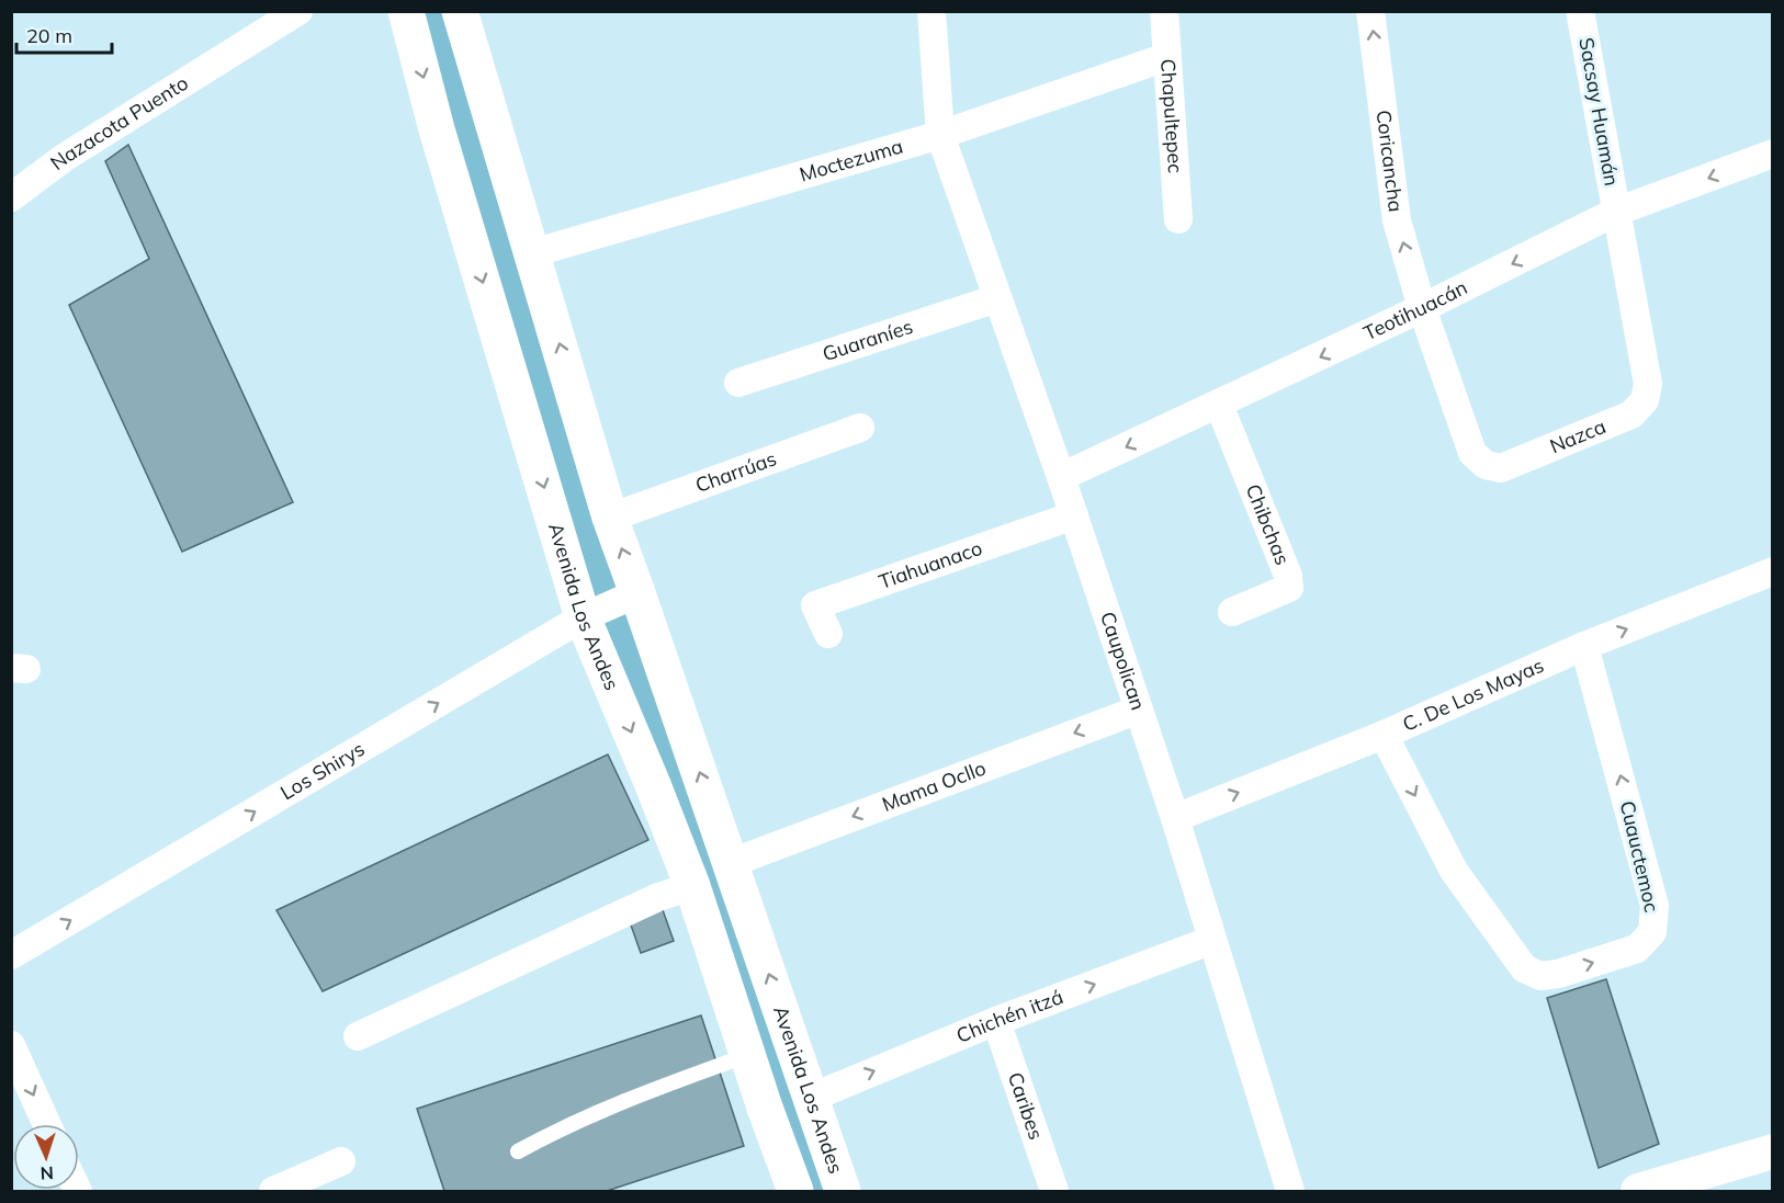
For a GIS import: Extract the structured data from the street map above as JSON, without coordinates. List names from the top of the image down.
{
  "streets": {
    "main road": ["Avenida Los Andes"],
    "street": [
      "Sacsay Huamán",
      "Chapultepec",
      "Nazacota Puento",
      "Moctezuma",
      "Coricancha",
      "Teotihuacán",
      "Guaraníes",
      "Nazca",
      "Charrúas",
      "Chibchas",
      "Tiahuanaco",
      "Caupolican",
      "C. De Los Mayas",
      "Los Shirys",
      "Mama Ocllo",
      "Cuauctemoc",
      "Chichén itzá",
      "Caribes"
    ]
  },
  "crossings": [
    ["Sacsay Huamán", "Teotihuacán"],
    ["Sacsay Huamán", "Nazca"],
    ["Chapultepec", "Moctezuma"],
    ["Moctezuma", "Avenida Los Andes"],
    ["Moctezuma", "Caupolican"],
    ["Coricancha", "Teotihuacán"],
    ["Coricancha", "Nazca"],
    ["Teotihuacán", "Nazca"],
    ["Teotihuacán", "Chibchas"],
    ["Teotihuacán", "Caupolican"],
    ["Guaraníes", "Caupolican"],
    ["Charrúas", "Avenida Los Andes"],
    ["Tiahuanaco", "Caupolican"],
    ["Avenida Los Andes", "Los Shirys"],
    ["Avenida Los Andes", "Mama Ocllo"],
    ["Avenida Los Andes", "Chichén itzá"],
    ["Caupolican", "C. De Los Mayas"],
    ["Caupolican", "Mama Ocllo"],
    ["Caupolican", "Chichén itzá"],
    ["C. De Los Mayas", "Cuauctemoc"],
    ["Chichén itzá", "Caribes"]
  ],
  "one_way": [
    "Coricancha",
    "Teotihuacán",
    "C. De Los Mayas",
    "Los Shirys",
    "Mama Ocllo",
    "Chichén itzá"
  ],
  "scale_bar": "20 m",
  "north": "bottom"
}
